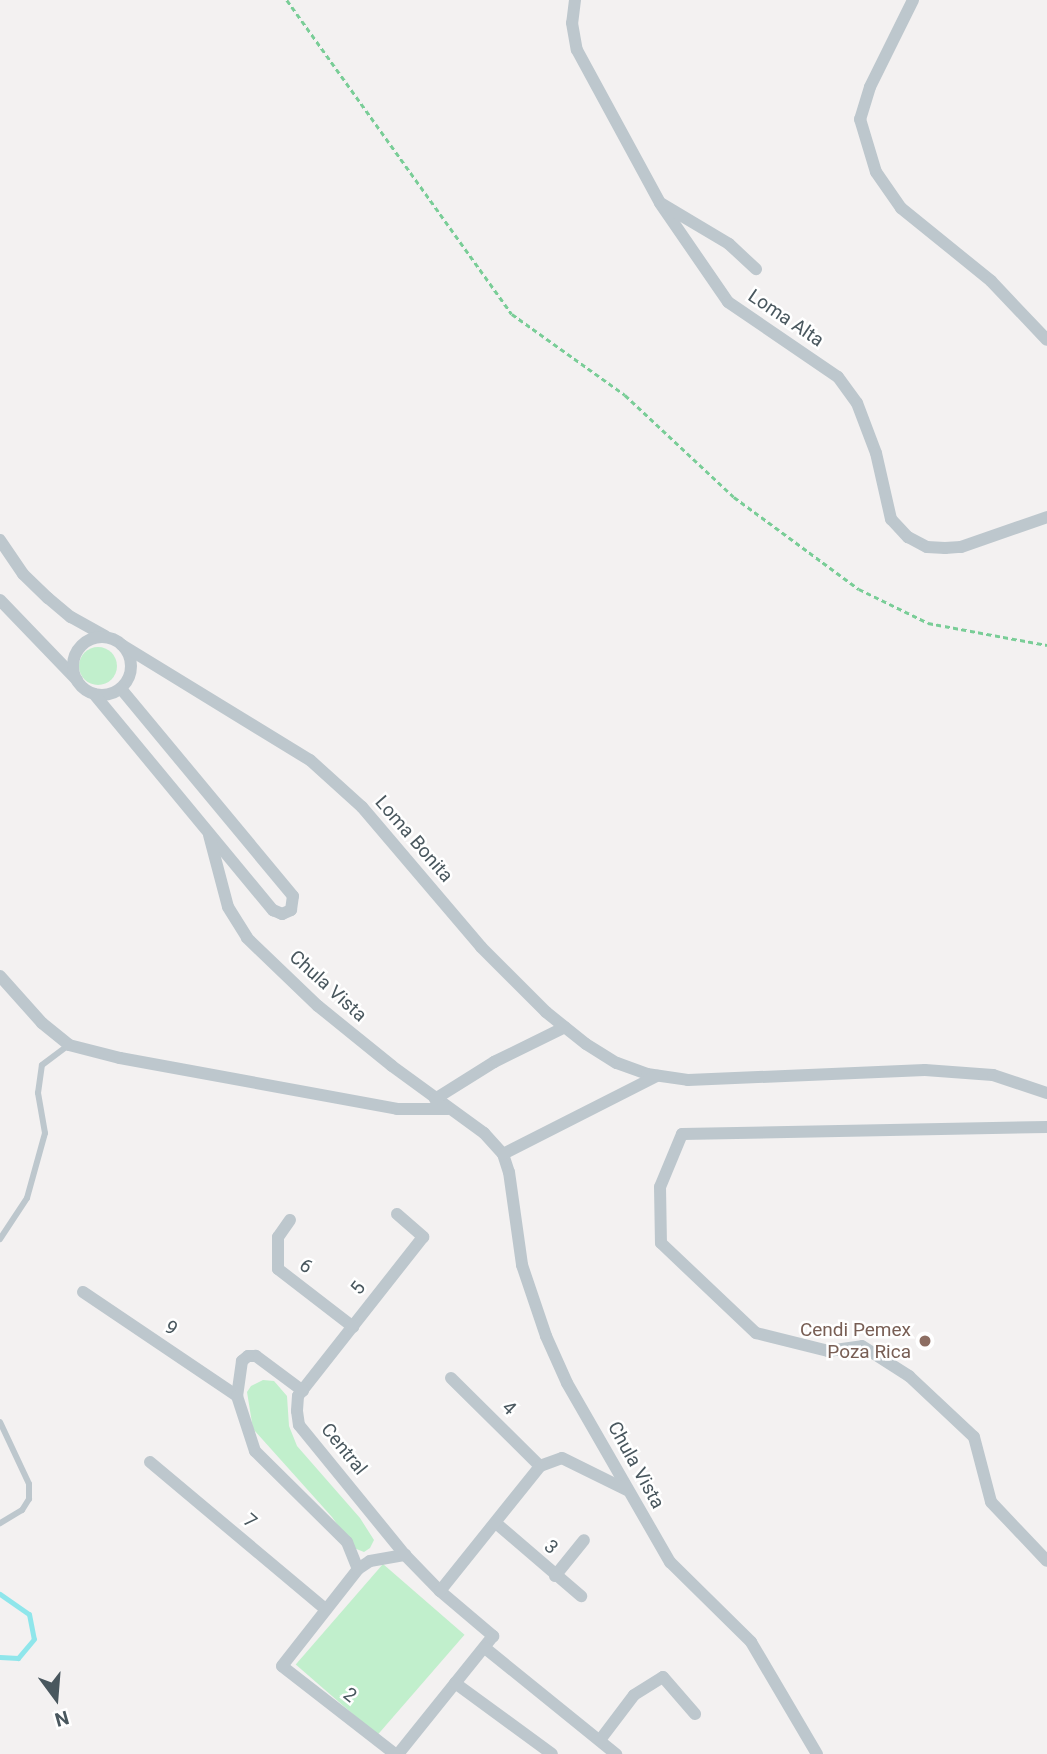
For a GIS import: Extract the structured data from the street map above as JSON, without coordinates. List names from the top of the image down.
{
  "streets": {
    "street": [
      "Loma Alta",
      "Loma Bonita",
      "Chula Vista",
      "6",
      "5",
      "9",
      "4",
      "Central",
      "7",
      "3",
      "2"
    ]
  },
  "crossings": [
    ["6", "5"],
    ["5", "Central"],
    ["7", "2"]
  ],
  "places": ["Cendi Pemex Poza Rica"],
  "north": "bottom"
}
